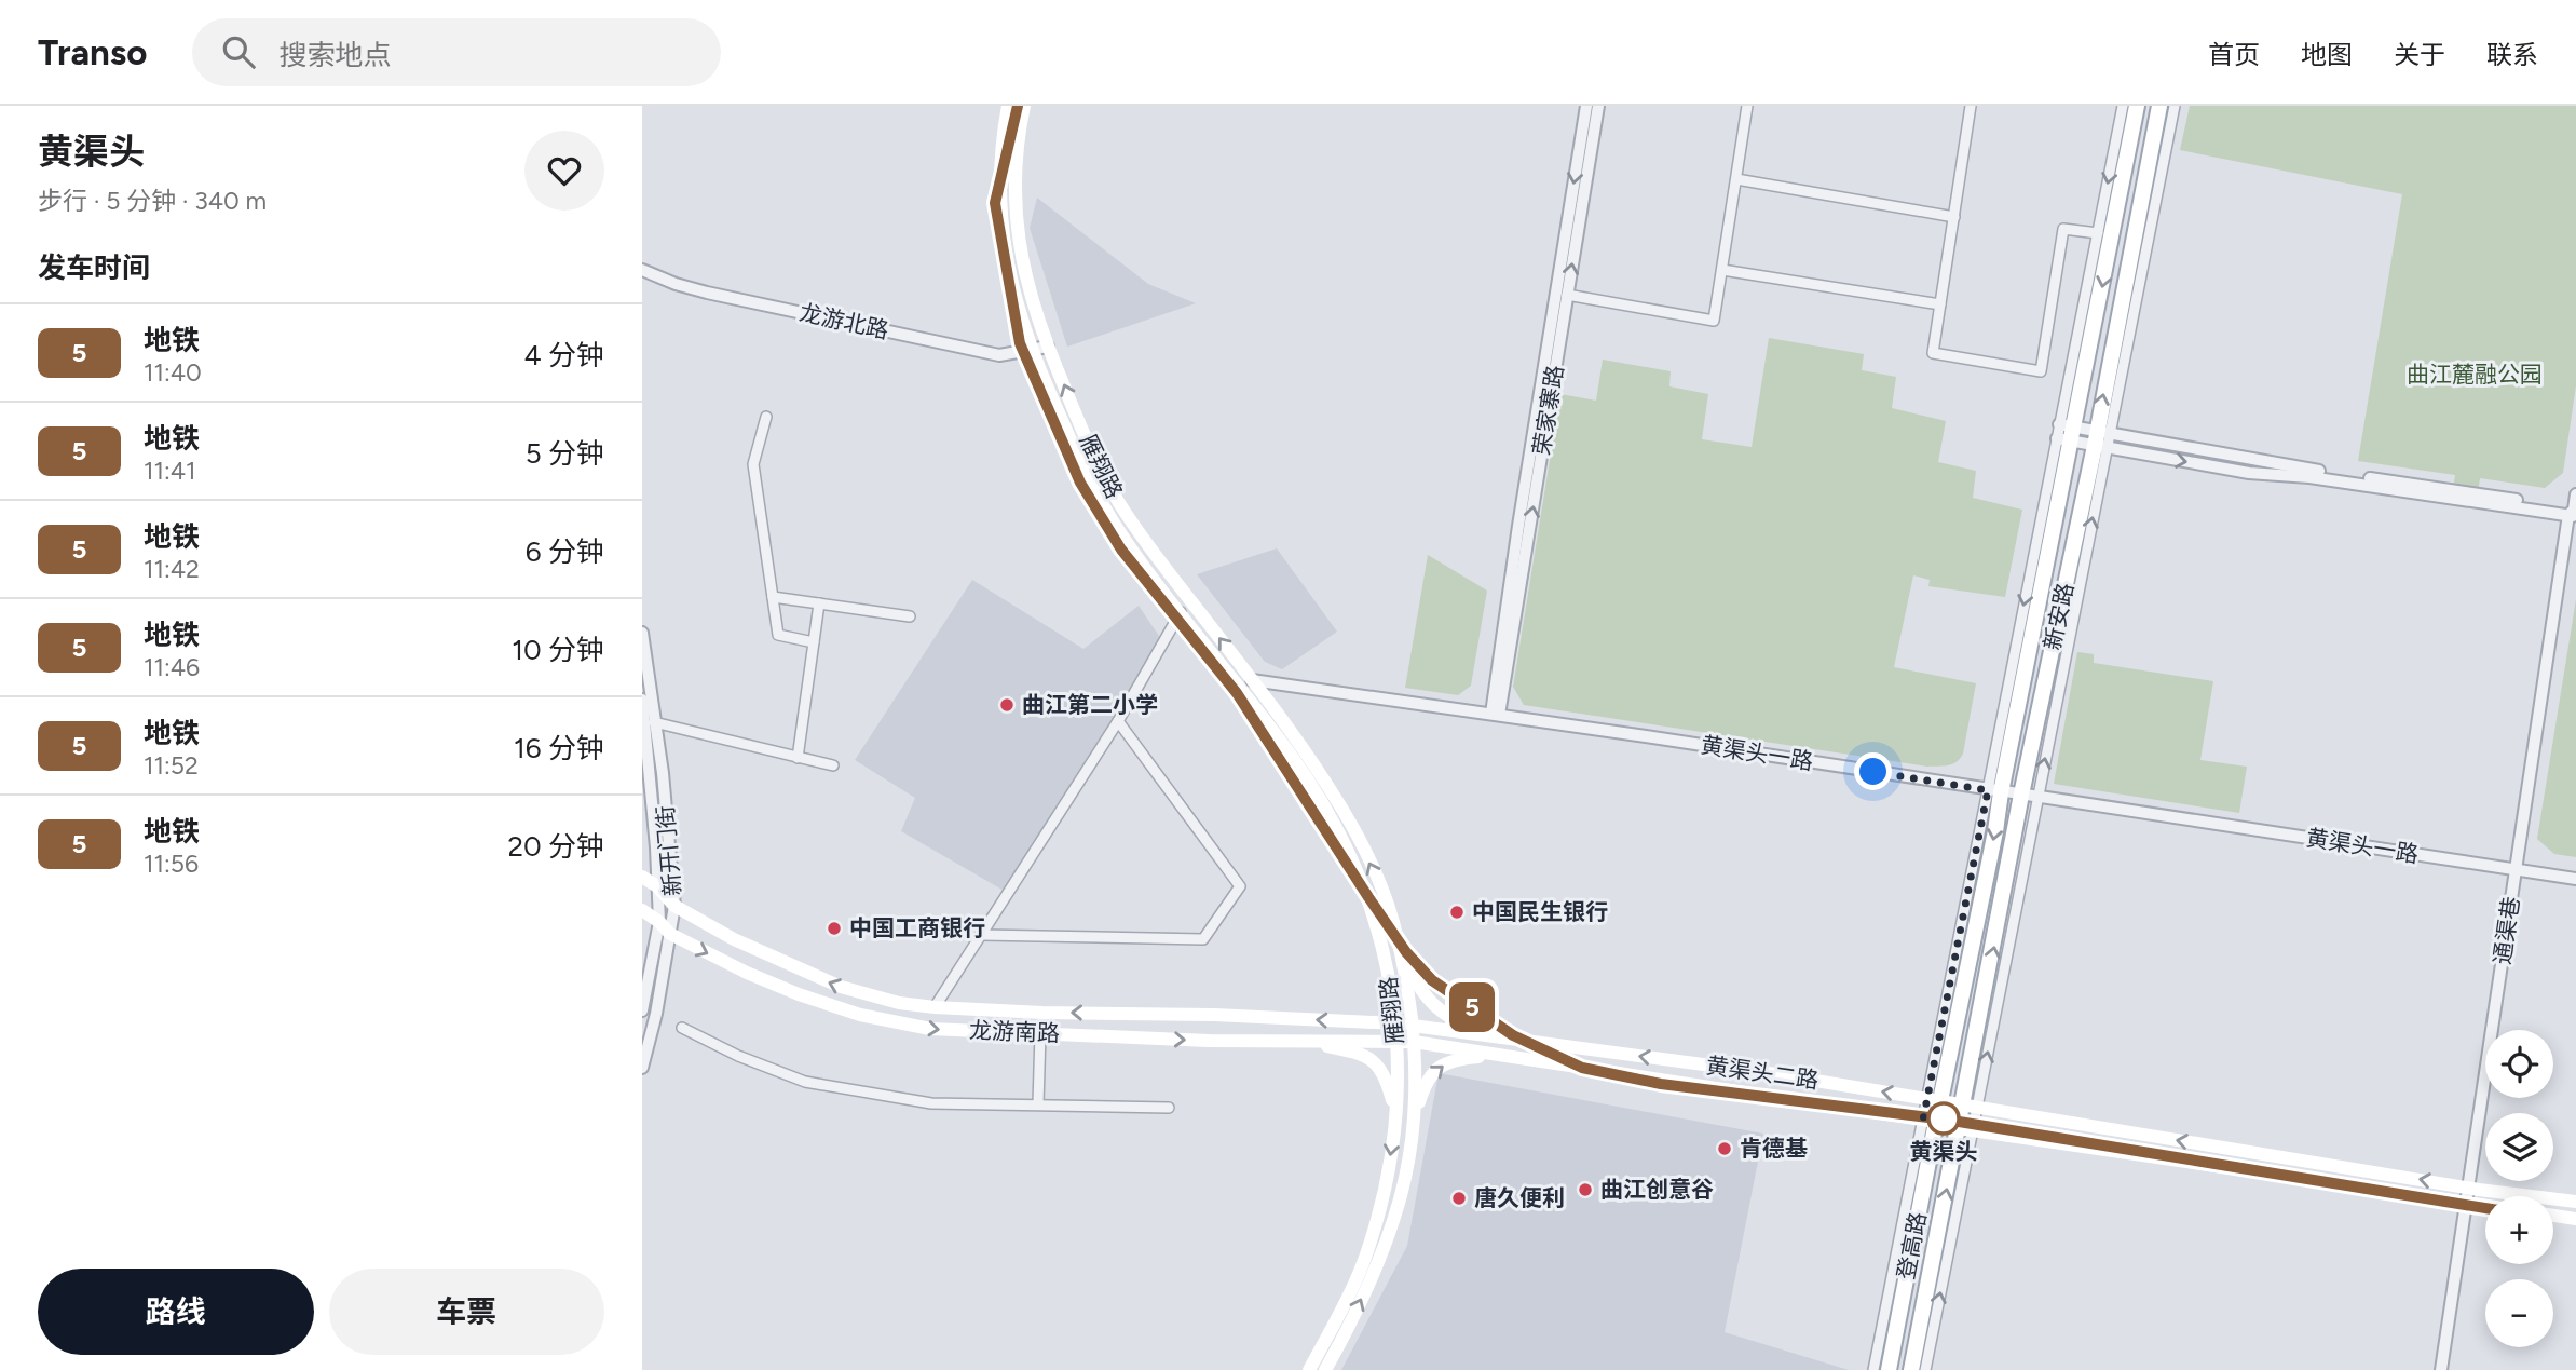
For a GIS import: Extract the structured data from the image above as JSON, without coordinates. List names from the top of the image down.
{
  "streets": {
    "main road": [
      "雁翔路",
      "新安路",
      "龙游南路",
      "黄渠头二路",
      "登高路"
    ],
    "street": [
      "龙游北路",
      "荣家寨路",
      "黄渠头一路",
      "新开门街",
      "通渠巷"
    ]
  },
  "crossings": [
    ["龙游北路", "雁翔路"],
    ["荣家寨路", "黄渠头一路"],
    ["雁翔路", "黄渠头一路"],
    ["雁翔路", "龙游南路"],
    ["雁翔路", "黄渠头二路"],
    ["新安路", "黄渠头一路"],
    ["新安路", "黄渠头二路"],
    ["新安路", "登高路"],
    ["黄渠头一路", "通渠巷"],
    ["新开门街", "龙游南路"],
    ["通渠巷", "黄渠头二路"],
    ["龙游南路", "黄渠头二路"],
    ["黄渠头二路", "登高路"]
  ],
  "parks": ["曲江麓融公园"],
  "places": [
    "曲江第二小学",
    "中国民生银行",
    "中国工商银行",
    "黄渠头",
    "肯德基",
    "曲江创意谷",
    "唐久便利"
  ],
  "lines": ["metro line 5"],
  "page": {
    "header": "Transo",
    "search": "搜索地点",
    "nav": [
      "首页",
      "地图",
      "关于",
      "联系"
    ],
    "heading": [
      ["黄渠头", "步行 · 5 分钟 · 340 m"],
      "发车时间"
    ],
    "on_map": "5",
    "list": [
      {
        "mark": "5",
        "name": "地铁",
        "note": "11:40",
        "value": "4 分钟"
      },
      {
        "mark": "5",
        "name": "地铁",
        "note": "11:41",
        "value": "5 分钟"
      },
      {
        "mark": "5",
        "name": "地铁",
        "note": "11:42",
        "value": "6 分钟"
      },
      {
        "mark": "5",
        "name": "地铁",
        "note": "11:46",
        "value": "10 分钟"
      },
      {
        "mark": "5",
        "name": "地铁",
        "note": "11:52",
        "value": "16 分钟"
      },
      {
        "mark": "5",
        "name": "地铁",
        "note": "11:56",
        "value": "20 分钟"
      }
    ],
    "map_buttons": ["+", "−"],
    "buttons": ["路线", "车票"]
  }
}
